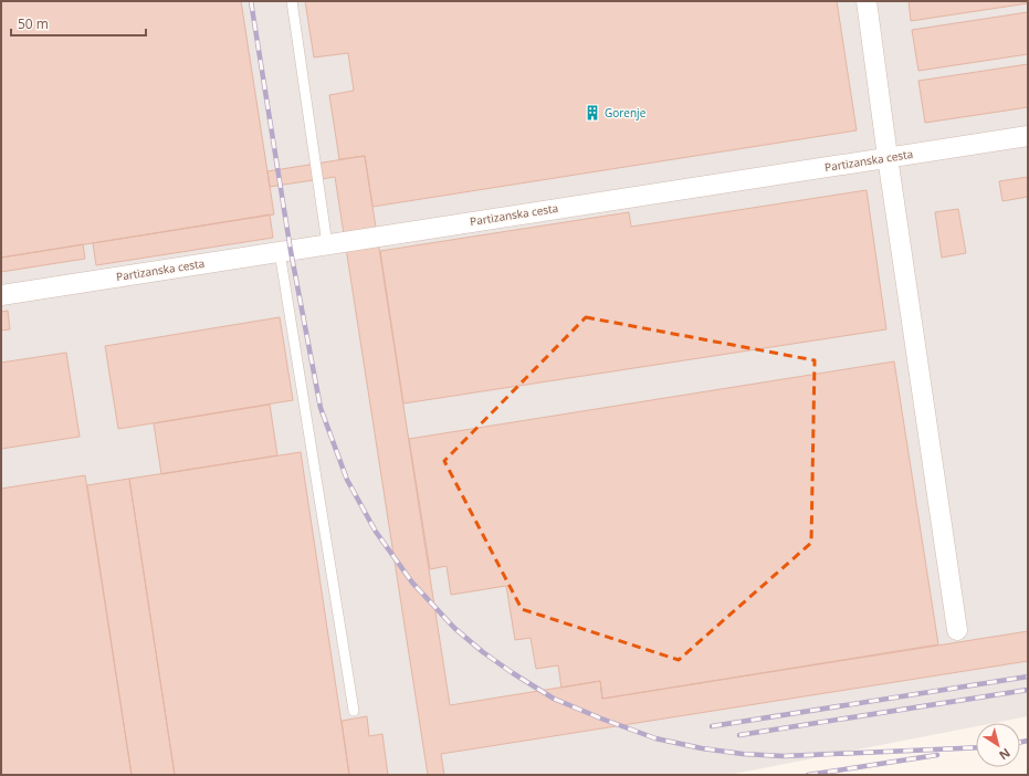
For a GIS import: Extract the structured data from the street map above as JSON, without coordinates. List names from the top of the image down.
{
  "streets": {
    "street": ["Partizanska cesta"]
  },
  "places": {
    "building": ["Gorenje"]
  },
  "scale_bar": "50 m",
  "north": "bottom right"
}
